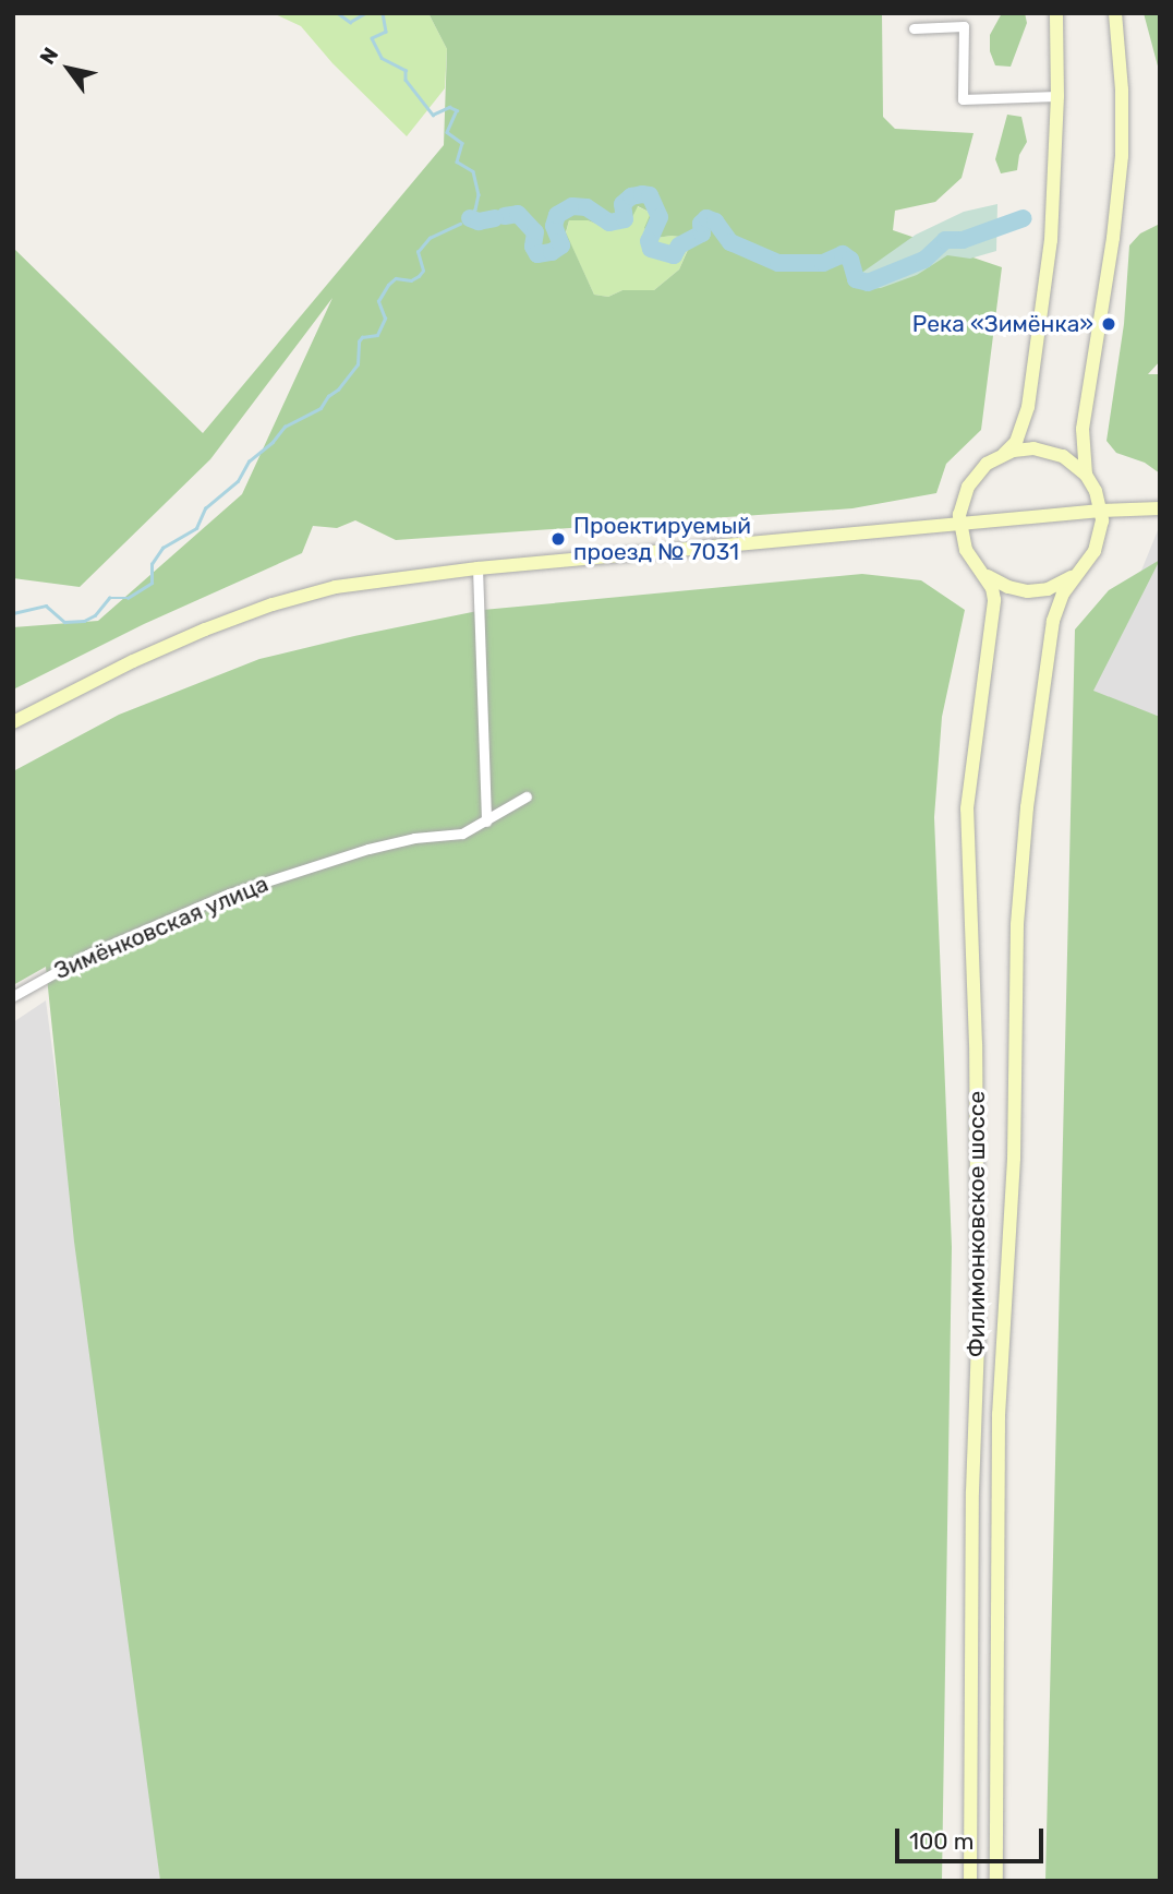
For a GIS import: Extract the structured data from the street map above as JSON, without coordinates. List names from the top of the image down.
{
  "streets": {
    "main road": ["Филимонковское шоссе"],
    "street": ["Зимёнковская улица"]
  },
  "places": ["Река «Зимёнка»", "Проектируемый проезд № 7031"],
  "scale_bar": "100 m",
  "north": "top left"
}
